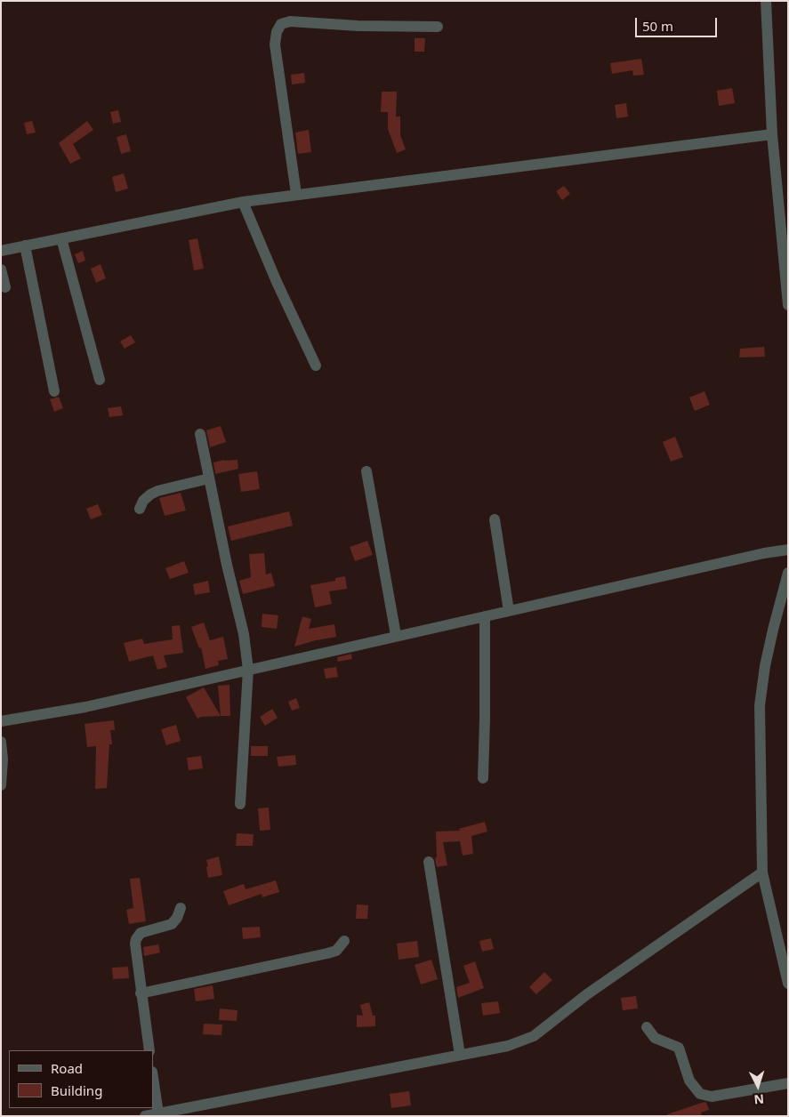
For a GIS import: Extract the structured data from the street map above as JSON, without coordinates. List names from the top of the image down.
{
  "legend": ["Road", "Building"],
  "scale_bar": "50 m",
  "north": "bottom"
}
